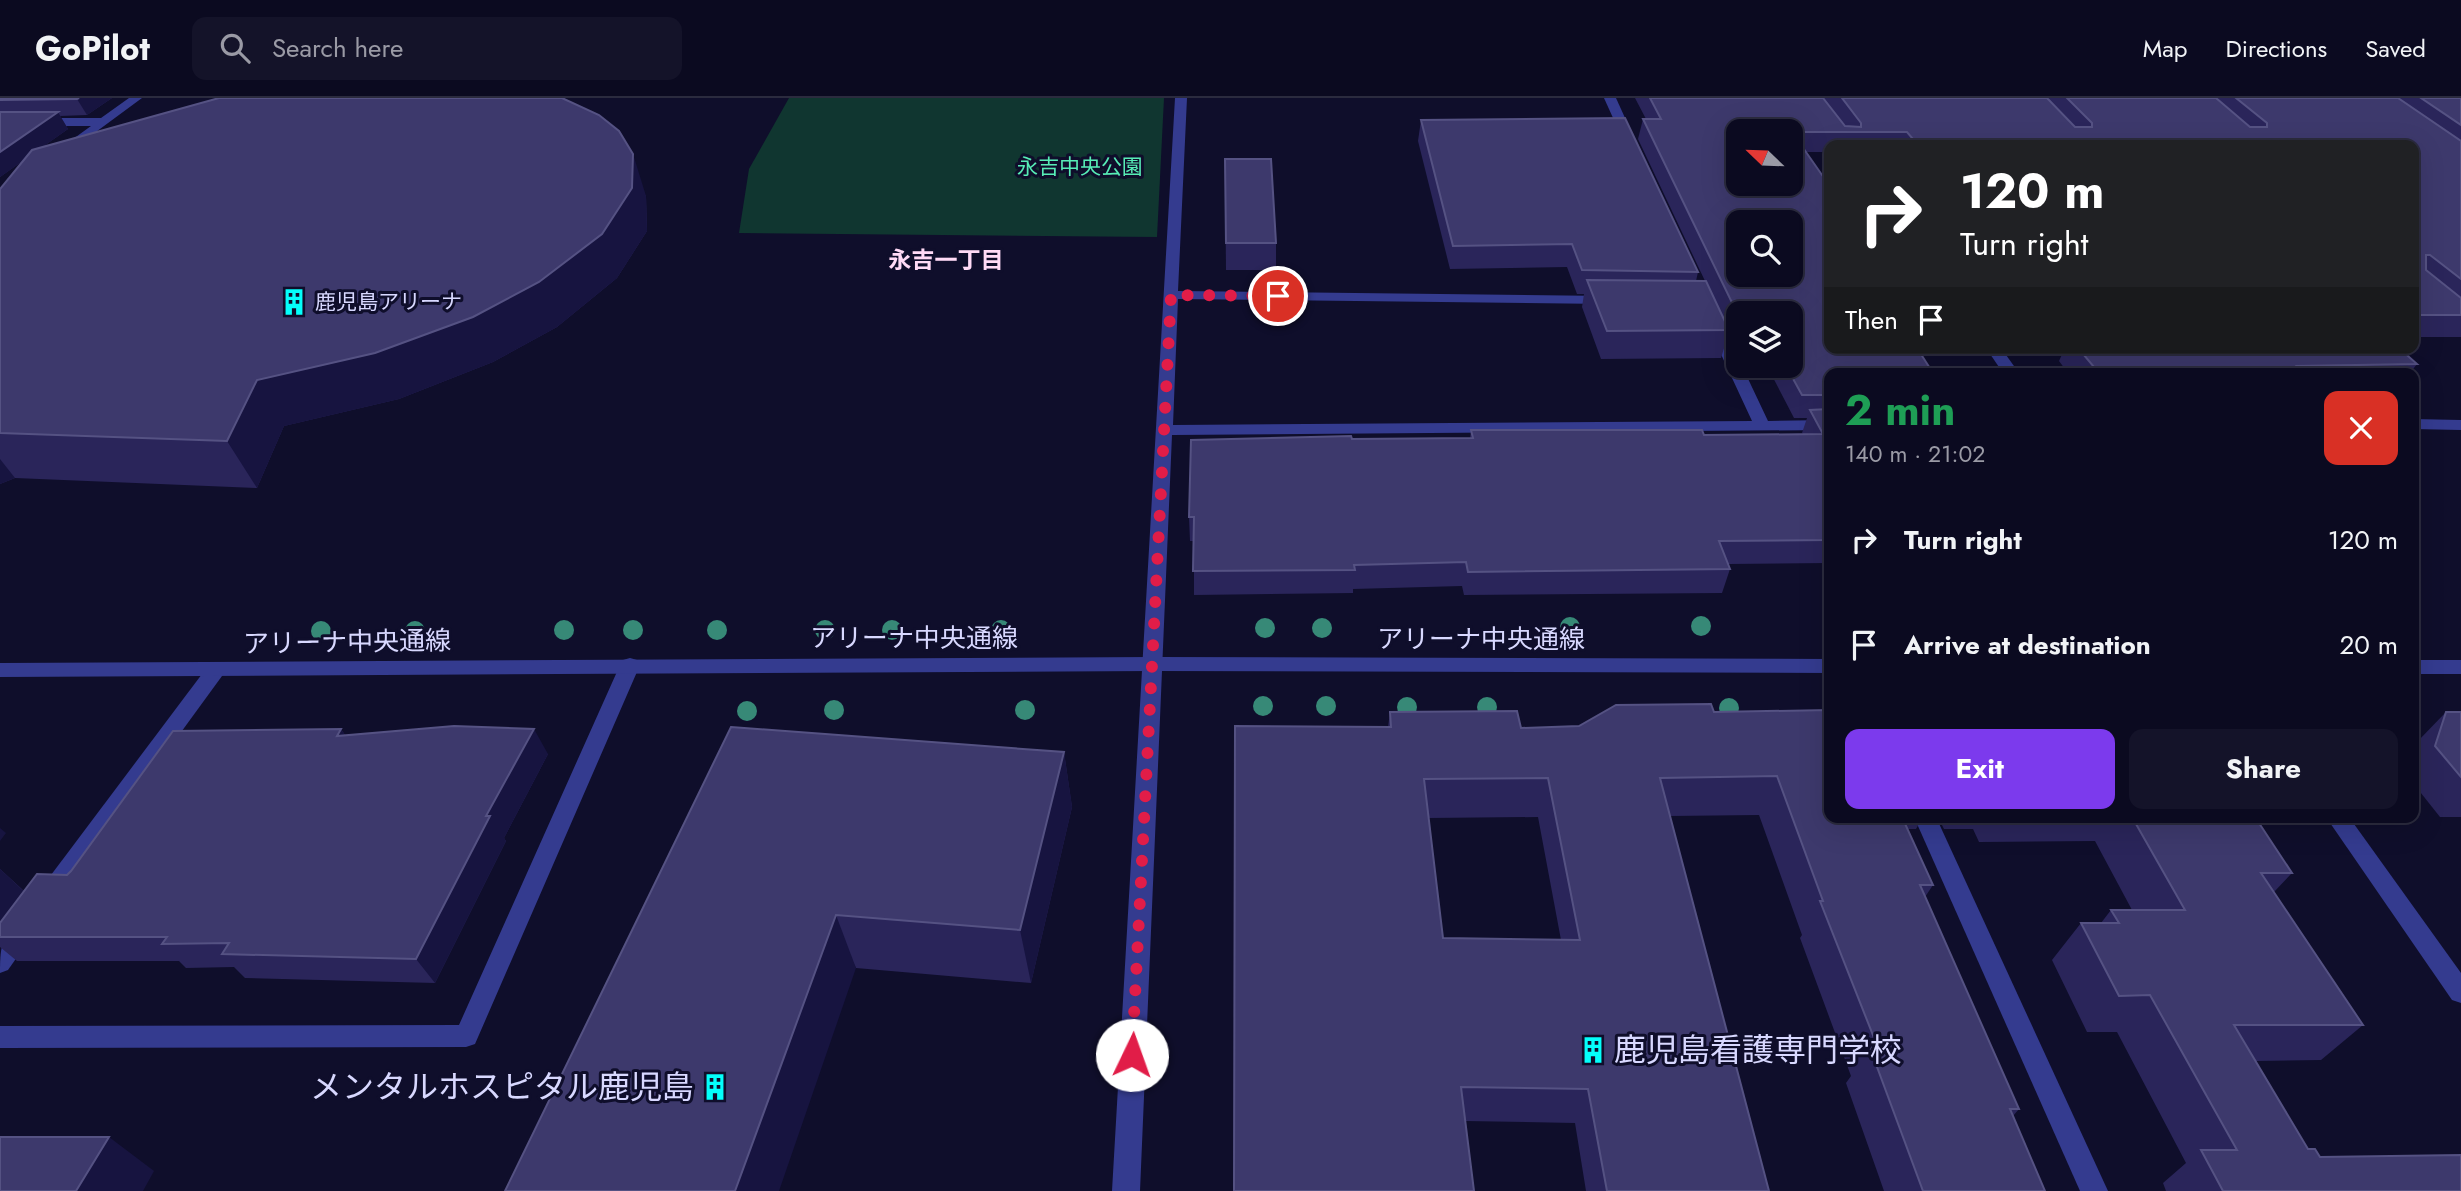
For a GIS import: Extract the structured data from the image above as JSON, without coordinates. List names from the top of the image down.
{
  "streets": {
    "street": ["アリーナ中央通線"]
  },
  "districts": ["永吉一丁目"],
  "parks": ["永吉中央公園"],
  "places": {
    "building": ["鹿児島アリーナ", "鹿児島看護専門学校", "メンタルホスピタル鹿児島"]
  },
  "north": "top left",
  "page": {
    "header": "GoPilot",
    "search": "Search here",
    "nav": ["Map", "Directions", "Saved"],
    "turn": ["120 m", "Turn right"],
    "then": "Then",
    "heading": ["2 min", "140 m · 21:02"],
    "list": [
      {
        "name": "Turn right",
        "value": "120 m"
      },
      {
        "name": "Arrive at destination",
        "value": "20 m"
      }
    ],
    "buttons": ["Exit", "Share"]
  }
}
